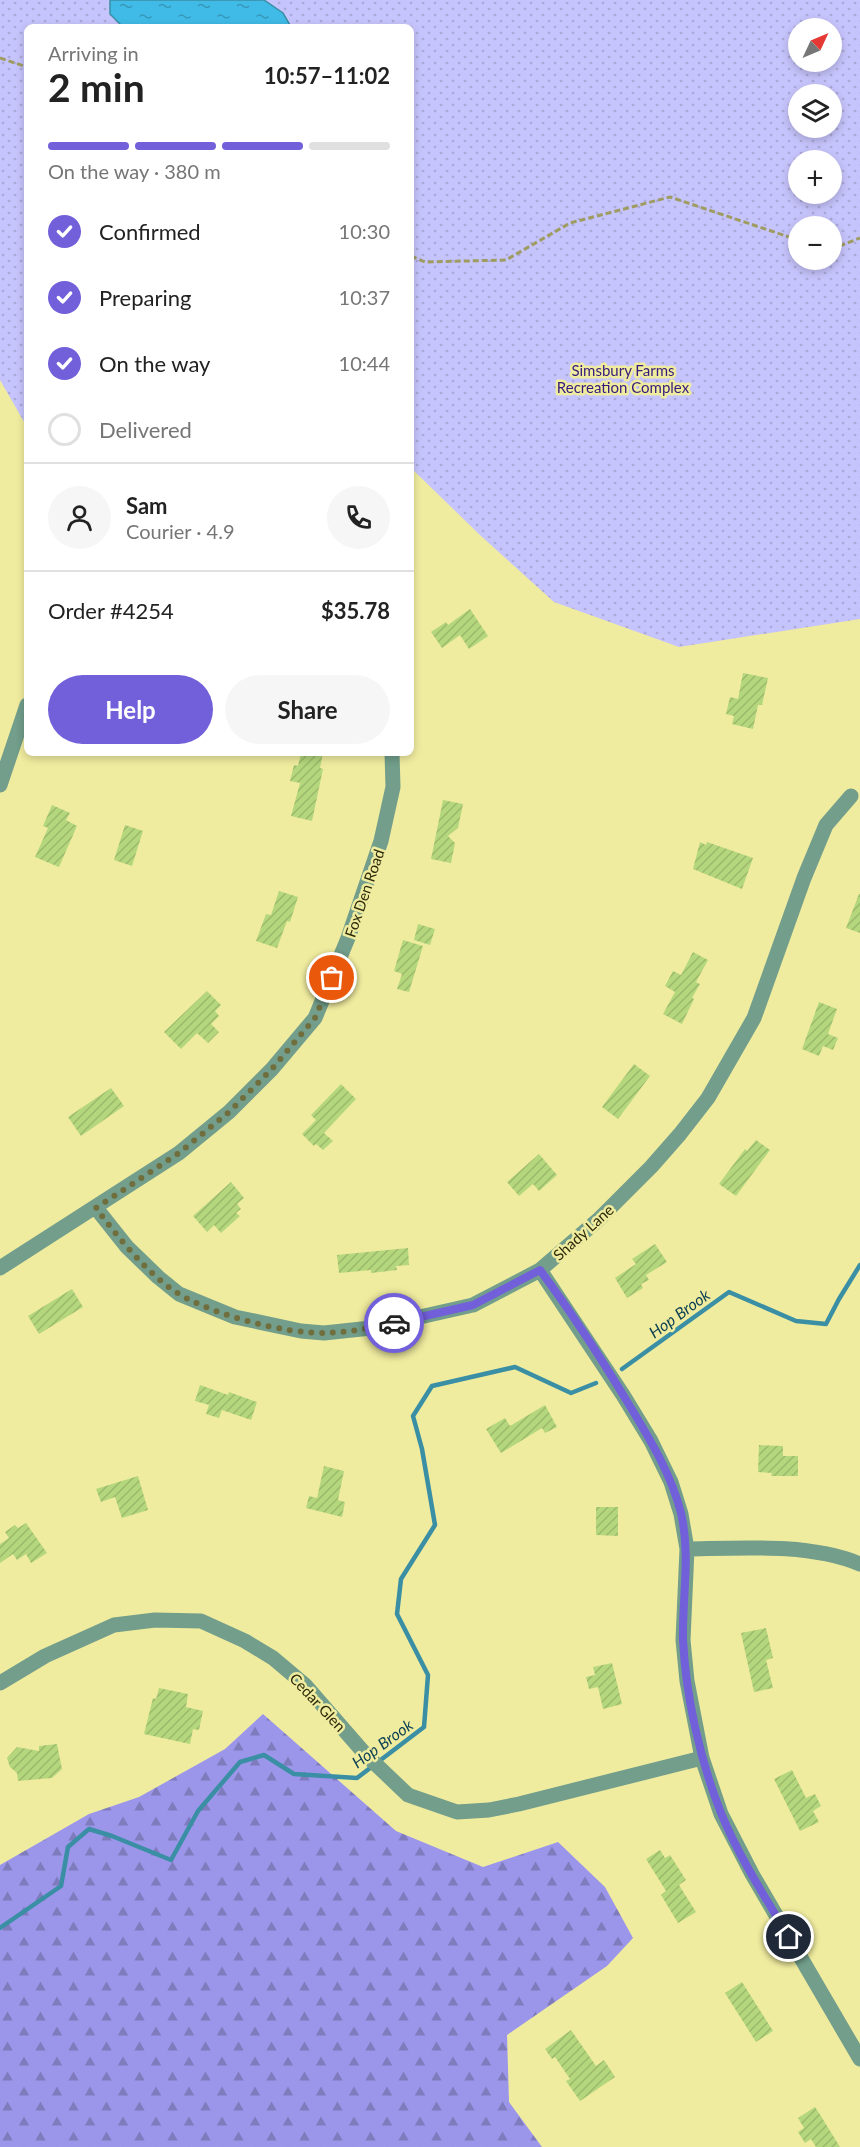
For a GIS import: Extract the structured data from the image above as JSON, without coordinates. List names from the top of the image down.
{
  "streets": {
    "street": ["Fox Den Road", "Shady Lane", "Cedar Glen"]
  },
  "crossings": [
    ["Fox Den Road", "Shady Lane"]
  ],
  "water": ["Hop Brook"],
  "parks": ["Simsbury Farms Recreation Complex"],
  "north": "top right",
  "page": {
    "map_buttons": ["+", "−"],
    "heading": ["2 min", "Arriving in", "10:57–11:02"],
    "panel": [
      "Sam",
      "Courier · 4.9",
      "Order #4254",
      "$35.78"
    ],
    "bar": "On the way · 380 m",
    "list": [
      ["Confirmed", "10:30"],
      ["Preparing", "10:37"],
      ["On the way", "10:44"],
      "Delivered"
    ],
    "buttons": ["Help", "Share"]
  }
}
